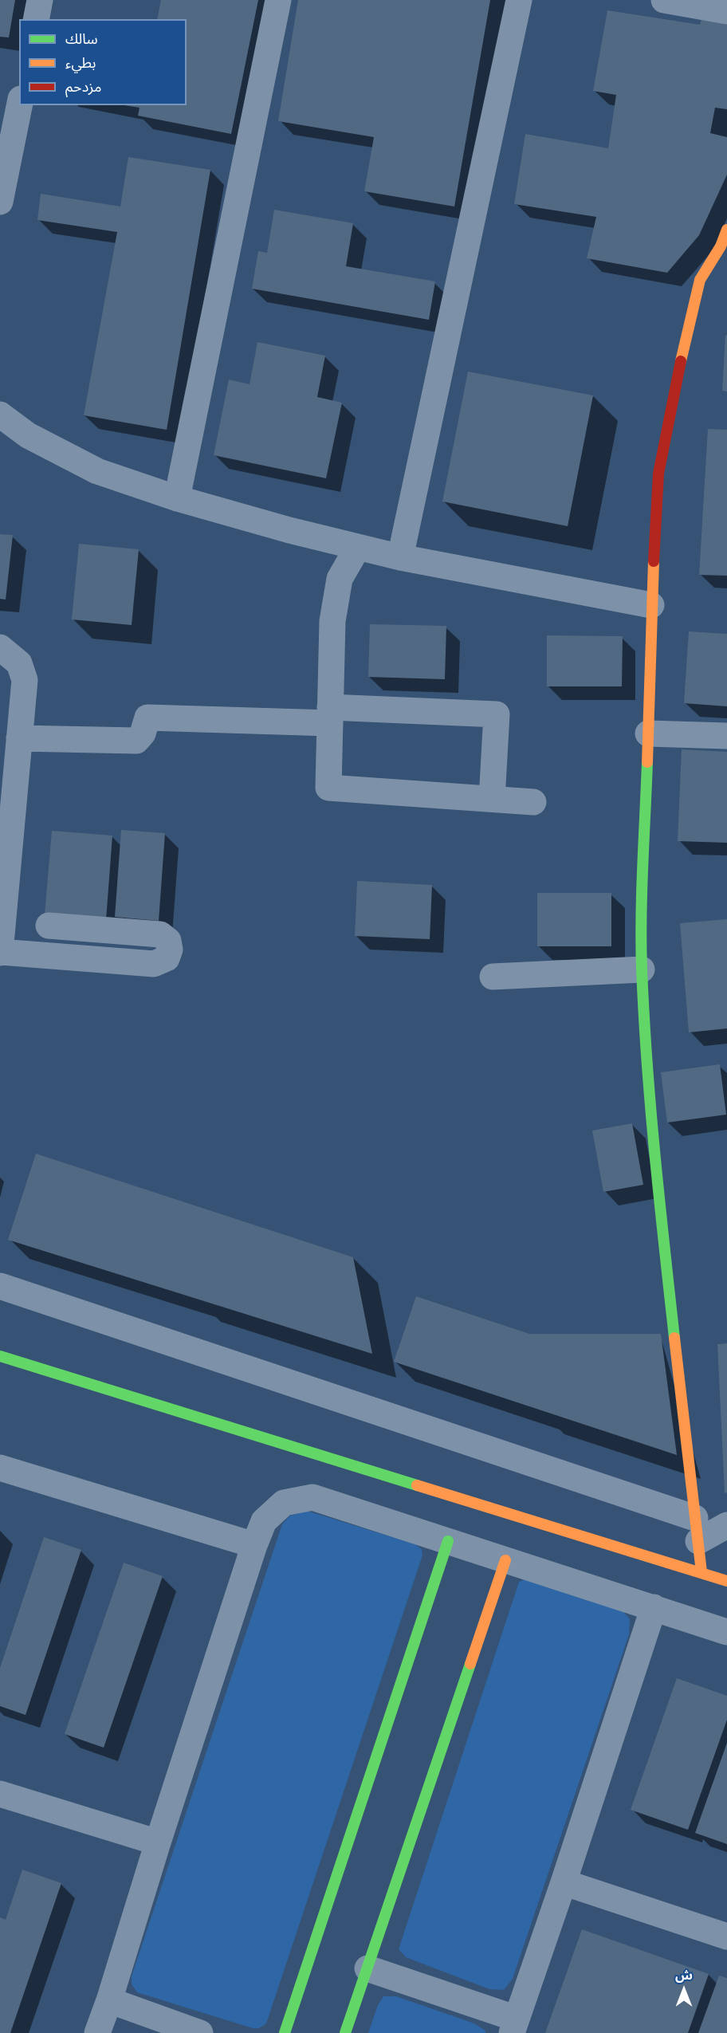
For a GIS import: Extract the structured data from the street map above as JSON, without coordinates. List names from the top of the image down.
{
  "legend": ["سالك", "بطيء", "مزدحم"],
  "north": "top"
}
